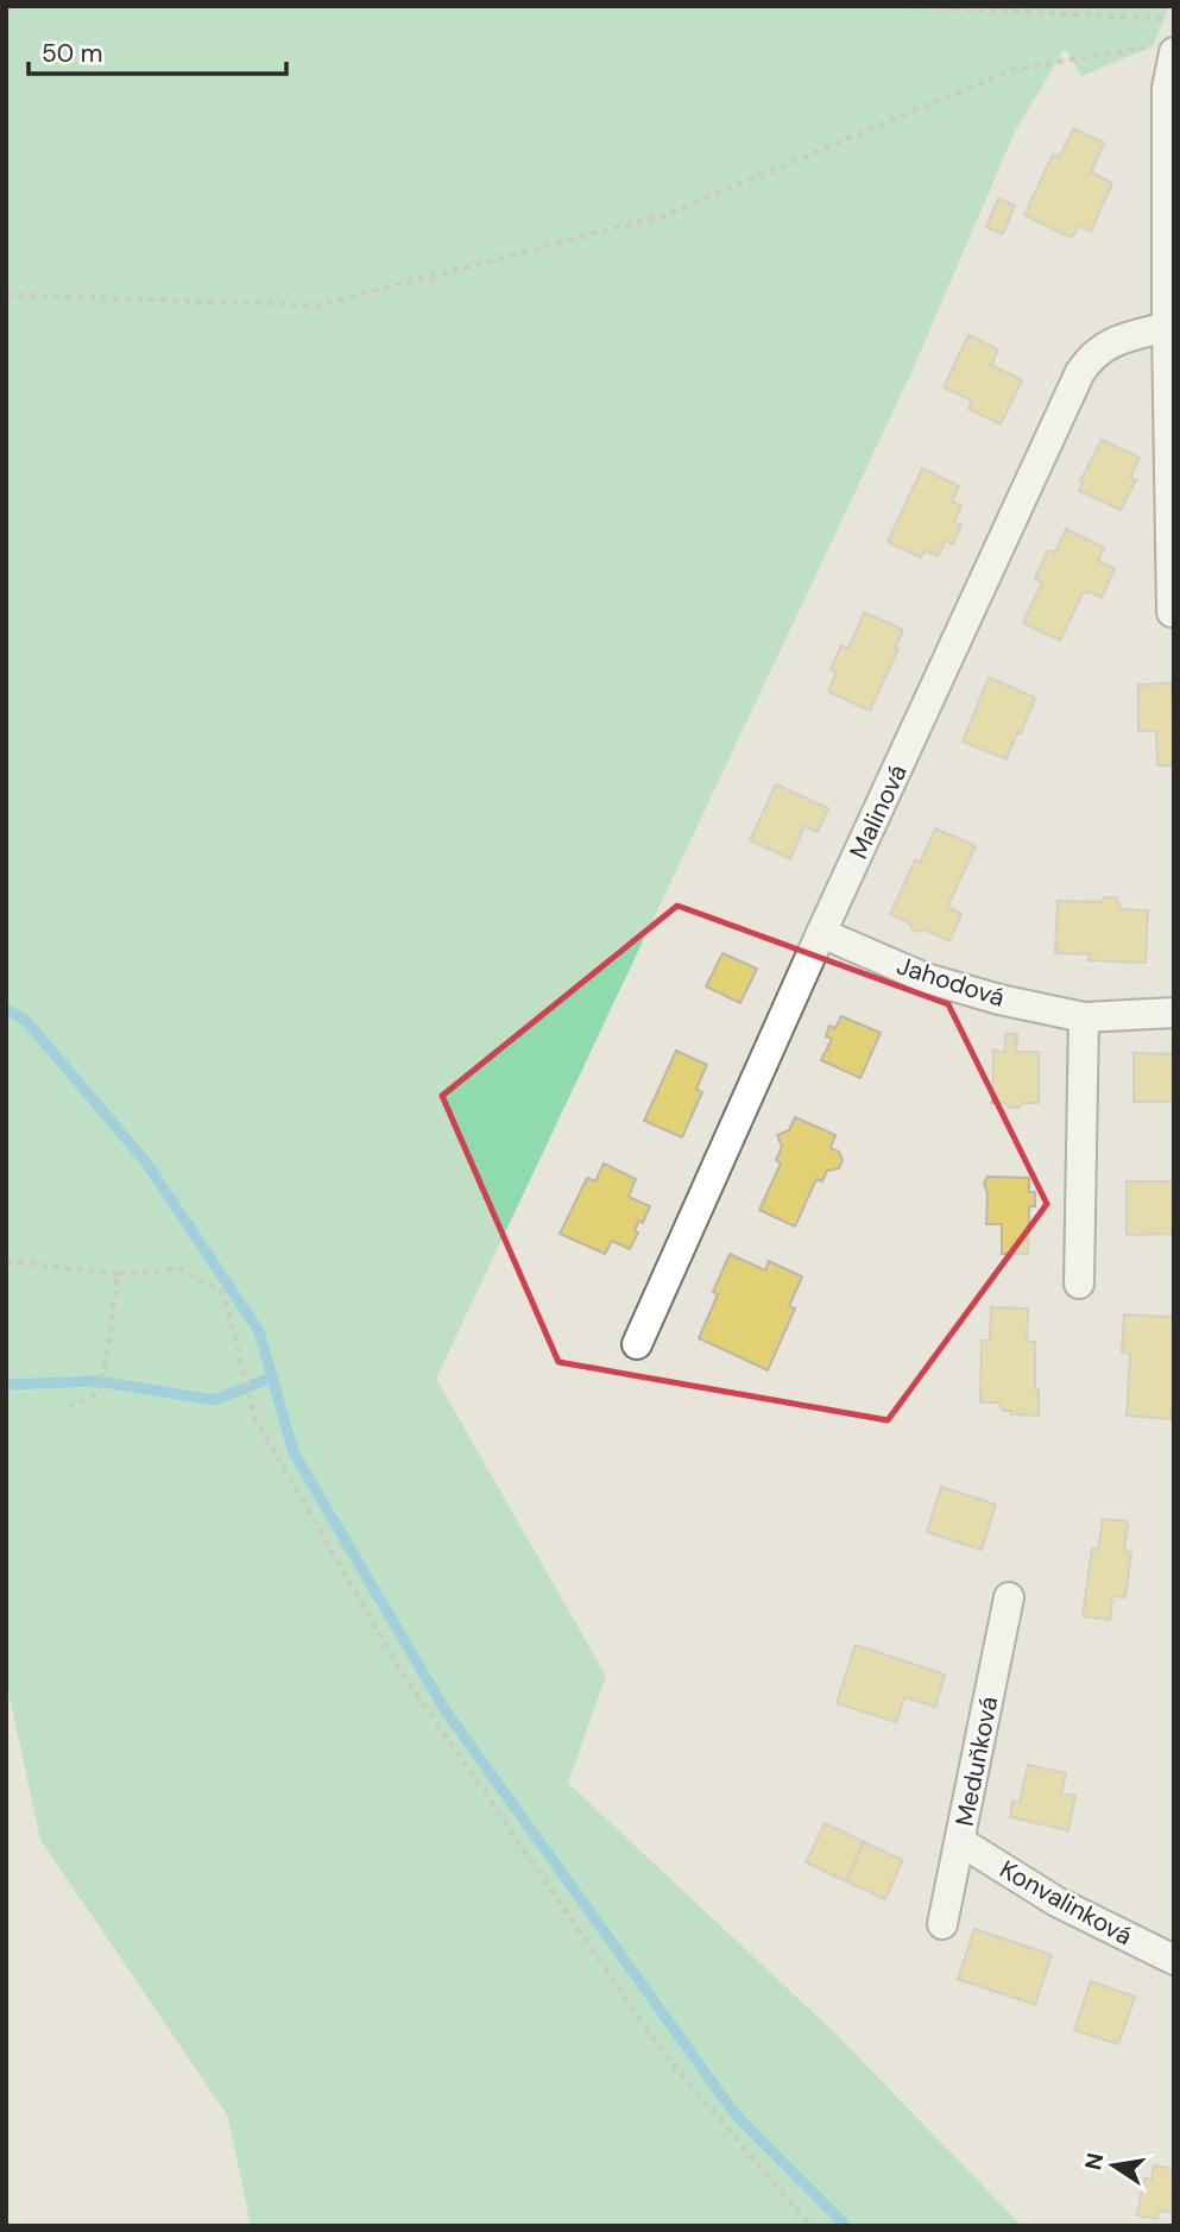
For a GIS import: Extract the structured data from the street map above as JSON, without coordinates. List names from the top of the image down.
{
  "streets": {
    "street": [
      "Malinová",
      "Jahodová",
      "Meduňková",
      "Konvalinková"
    ]
  },
  "crossings": [
    ["Malinová", "Jahodová"],
    ["Meduňková", "Konvalinková"]
  ],
  "scale_bar": "50 m",
  "north": "left"
}
